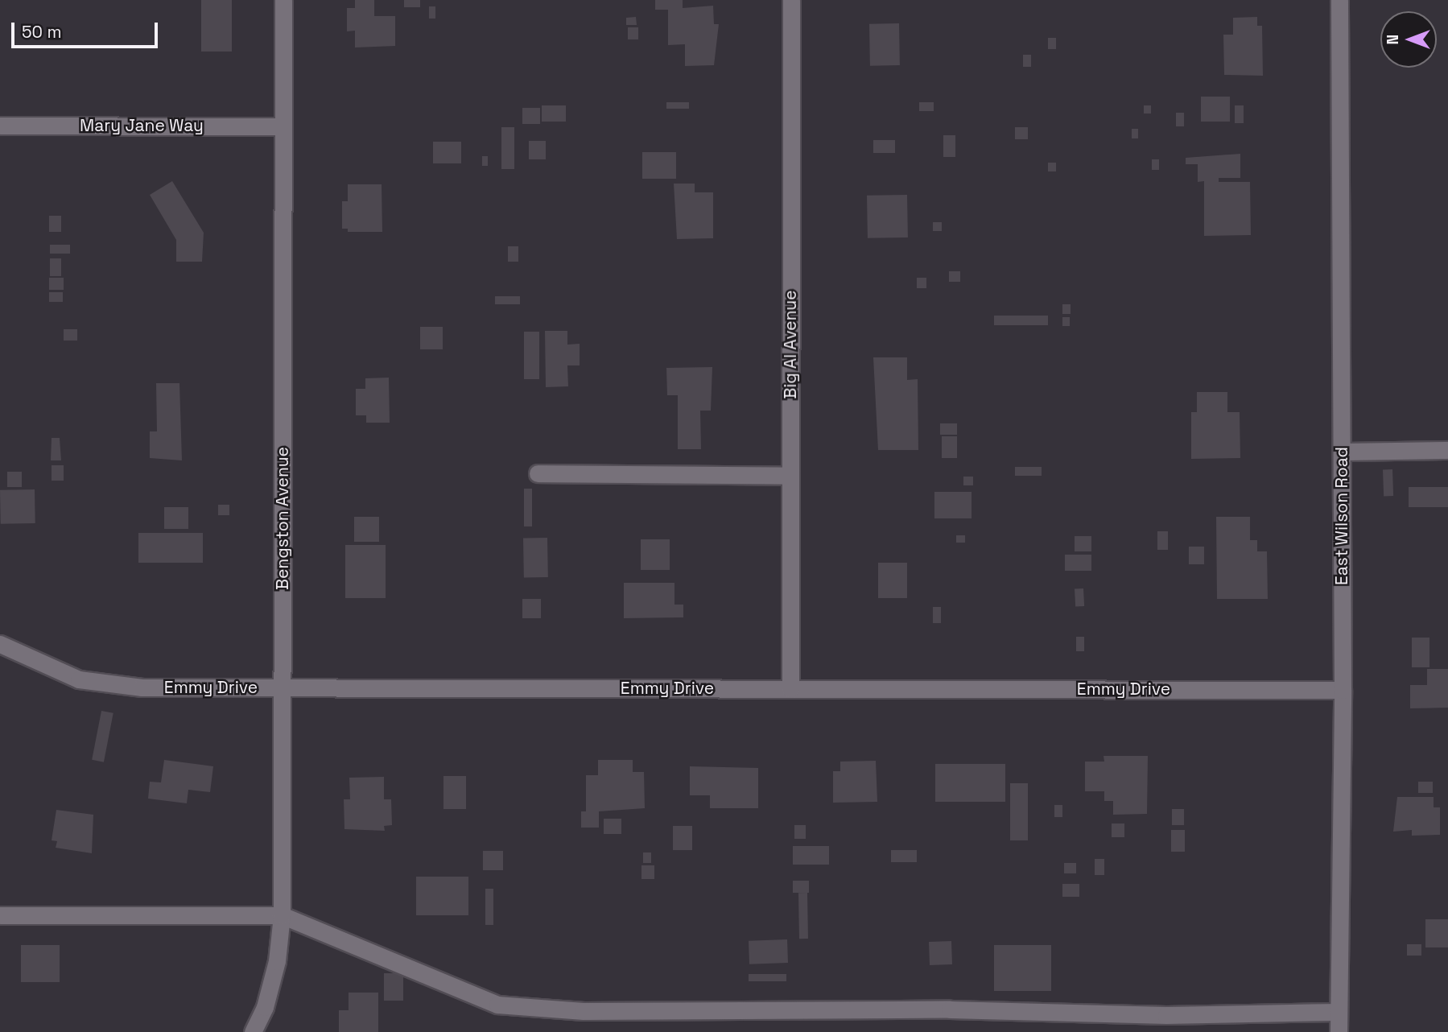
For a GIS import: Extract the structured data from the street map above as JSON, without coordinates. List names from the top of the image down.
{
  "streets": {
    "street": [
      "Mary Jane Way",
      "Big Al Avenue",
      "East Wilson Road",
      "Bengston Avenue",
      "Emmy Drive"
    ]
  },
  "crossings": [
    ["Mary Jane Way", "Bengston Avenue"],
    ["Big Al Avenue", "Emmy Drive"],
    ["East Wilson Road", "Emmy Drive"],
    ["Bengston Avenue", "Emmy Drive"]
  ],
  "scale_bar": "50 m",
  "north": "left"
}
